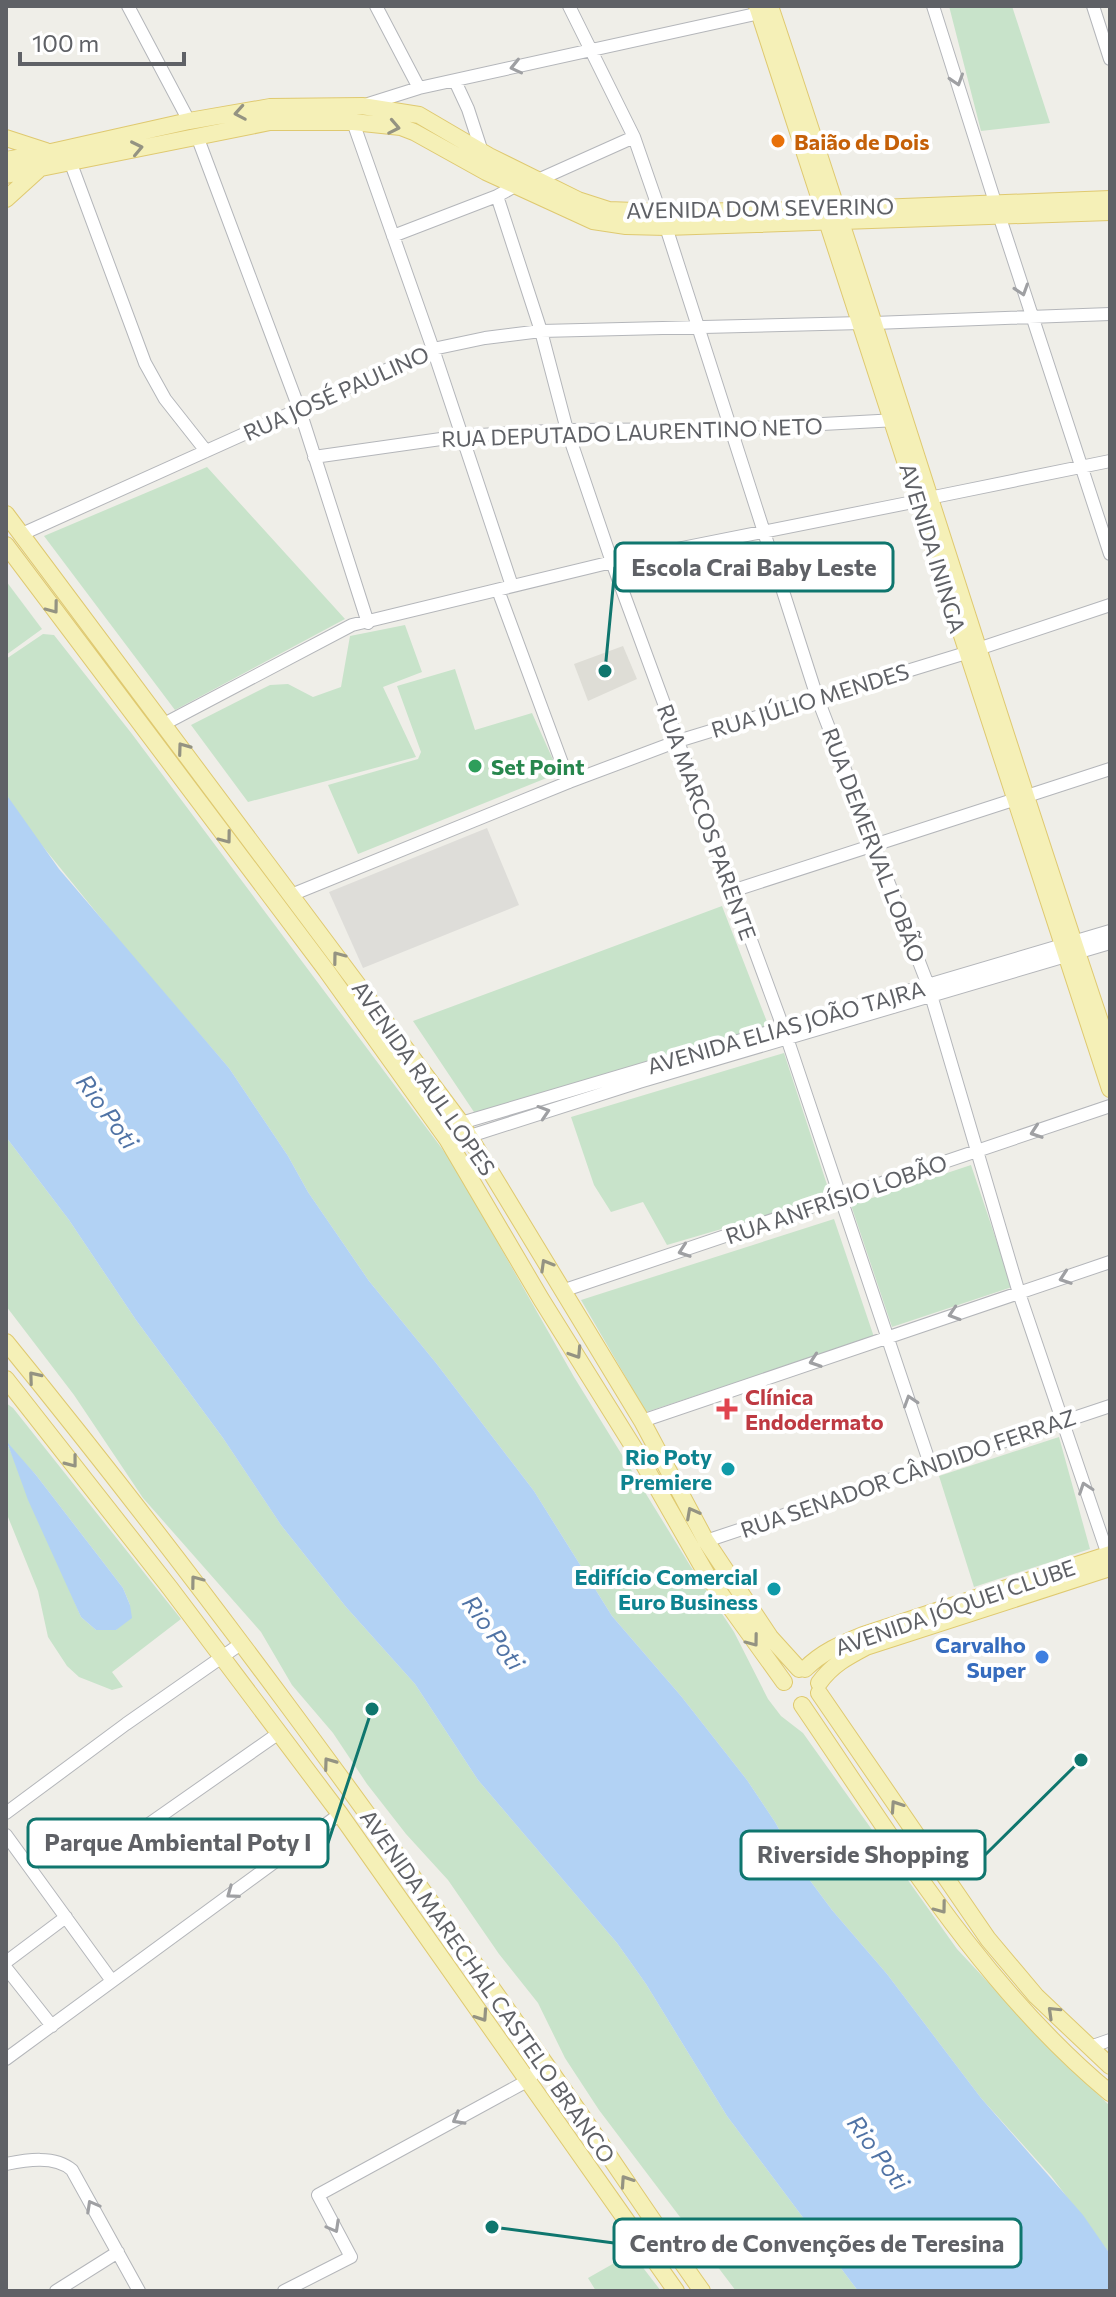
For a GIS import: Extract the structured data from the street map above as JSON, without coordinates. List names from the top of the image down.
{
  "streets": {
    "main road": [
      "AVENIDA DOM SEVERINO",
      "AVENIDA ININGA",
      "AVENIDA RAUL LOPES",
      "AVENIDA JÓQUEI CLUBE",
      "AVENIDA MARECHAL CASTELO BRANCO"
    ],
    "street": [
      "RUA JOSÉ PAULINO",
      "RUA DEPUTADO LAURENTINO NETO",
      "RUA JÚLIO MENDES",
      "RUA MARCOS PARENTE",
      "RUA DEMERVAL LOBÃO",
      "AVENIDA ELIAS JOÃO TAJRA",
      "RUA ANFRÍSIO LOBÃO",
      "RUA SENADOR CÂNDIDO FERRAZ"
    ]
  },
  "crossings": [
    ["AVENIDA DOM SEVERINO", "AVENIDA ININGA"],
    ["AVENIDA DOM SEVERINO", "RUA DEMERVAL LOBÃO"],
    ["RUA JOSÉ PAULINO", "AVENIDA ININGA"],
    ["RUA JOSÉ PAULINO", "RUA MARCOS PARENTE"],
    ["RUA JOSÉ PAULINO", "RUA DEMERVAL LOBÃO"],
    ["RUA JOSÉ PAULINO", "AVENIDA RAUL LOPES"],
    ["RUA DEPUTADO LAURENTINO NETO", "AVENIDA ININGA"],
    ["RUA DEPUTADO LAURENTINO NETO", "RUA MARCOS PARENTE"],
    ["RUA DEPUTADO LAURENTINO NETO", "RUA DEMERVAL LOBÃO"],
    ["AVENIDA ININGA", "RUA JÚLIO MENDES"],
    ["AVENIDA ININGA", "AVENIDA ELIAS JOÃO TAJRA"],
    ["RUA JÚLIO MENDES", "RUA MARCOS PARENTE"],
    ["RUA JÚLIO MENDES", "RUA DEMERVAL LOBÃO"],
    ["RUA JÚLIO MENDES", "AVENIDA RAUL LOPES"],
    ["RUA MARCOS PARENTE", "AVENIDA ELIAS JOÃO TAJRA"],
    ["RUA MARCOS PARENTE", "RUA ANFRÍSIO LOBÃO"],
    ["RUA MARCOS PARENTE", "RUA SENADOR CÂNDIDO FERRAZ"],
    ["RUA DEMERVAL LOBÃO", "AVENIDA ELIAS JOÃO TAJRA"],
    ["RUA DEMERVAL LOBÃO", "RUA ANFRÍSIO LOBÃO"],
    ["RUA DEMERVAL LOBÃO", "RUA SENADOR CÂNDIDO FERRAZ"],
    ["RUA DEMERVAL LOBÃO", "AVENIDA JÓQUEI CLUBE"],
    ["AVENIDA ELIAS JOÃO TAJRA", "AVENIDA RAUL LOPES"],
    ["AVENIDA RAUL LOPES", "RUA ANFRÍSIO LOBÃO"],
    ["AVENIDA RAUL LOPES", "RUA SENADOR CÂNDIDO FERRAZ"],
    ["AVENIDA RAUL LOPES", "AVENIDA JÓQUEI CLUBE"]
  ],
  "one_way": ["RUA ANFRÍSIO LOBÃO"],
  "water": ["Rio Poti"],
  "places": {
    "other": [
      "Baião de Dois",
      "Escola Crai Baby Leste",
      "Set Point",
      "Rio Poty Premiere",
      "Edifício Comercial Euro Business",
      "Carvalho Super",
      "Parque Ambiental Poty I",
      "Riverside Shopping",
      "Centro de Convenções de Teresina"
    ],
    "health": ["Clínica Endodermato"]
  },
  "scale_bar": "100 m"
}
